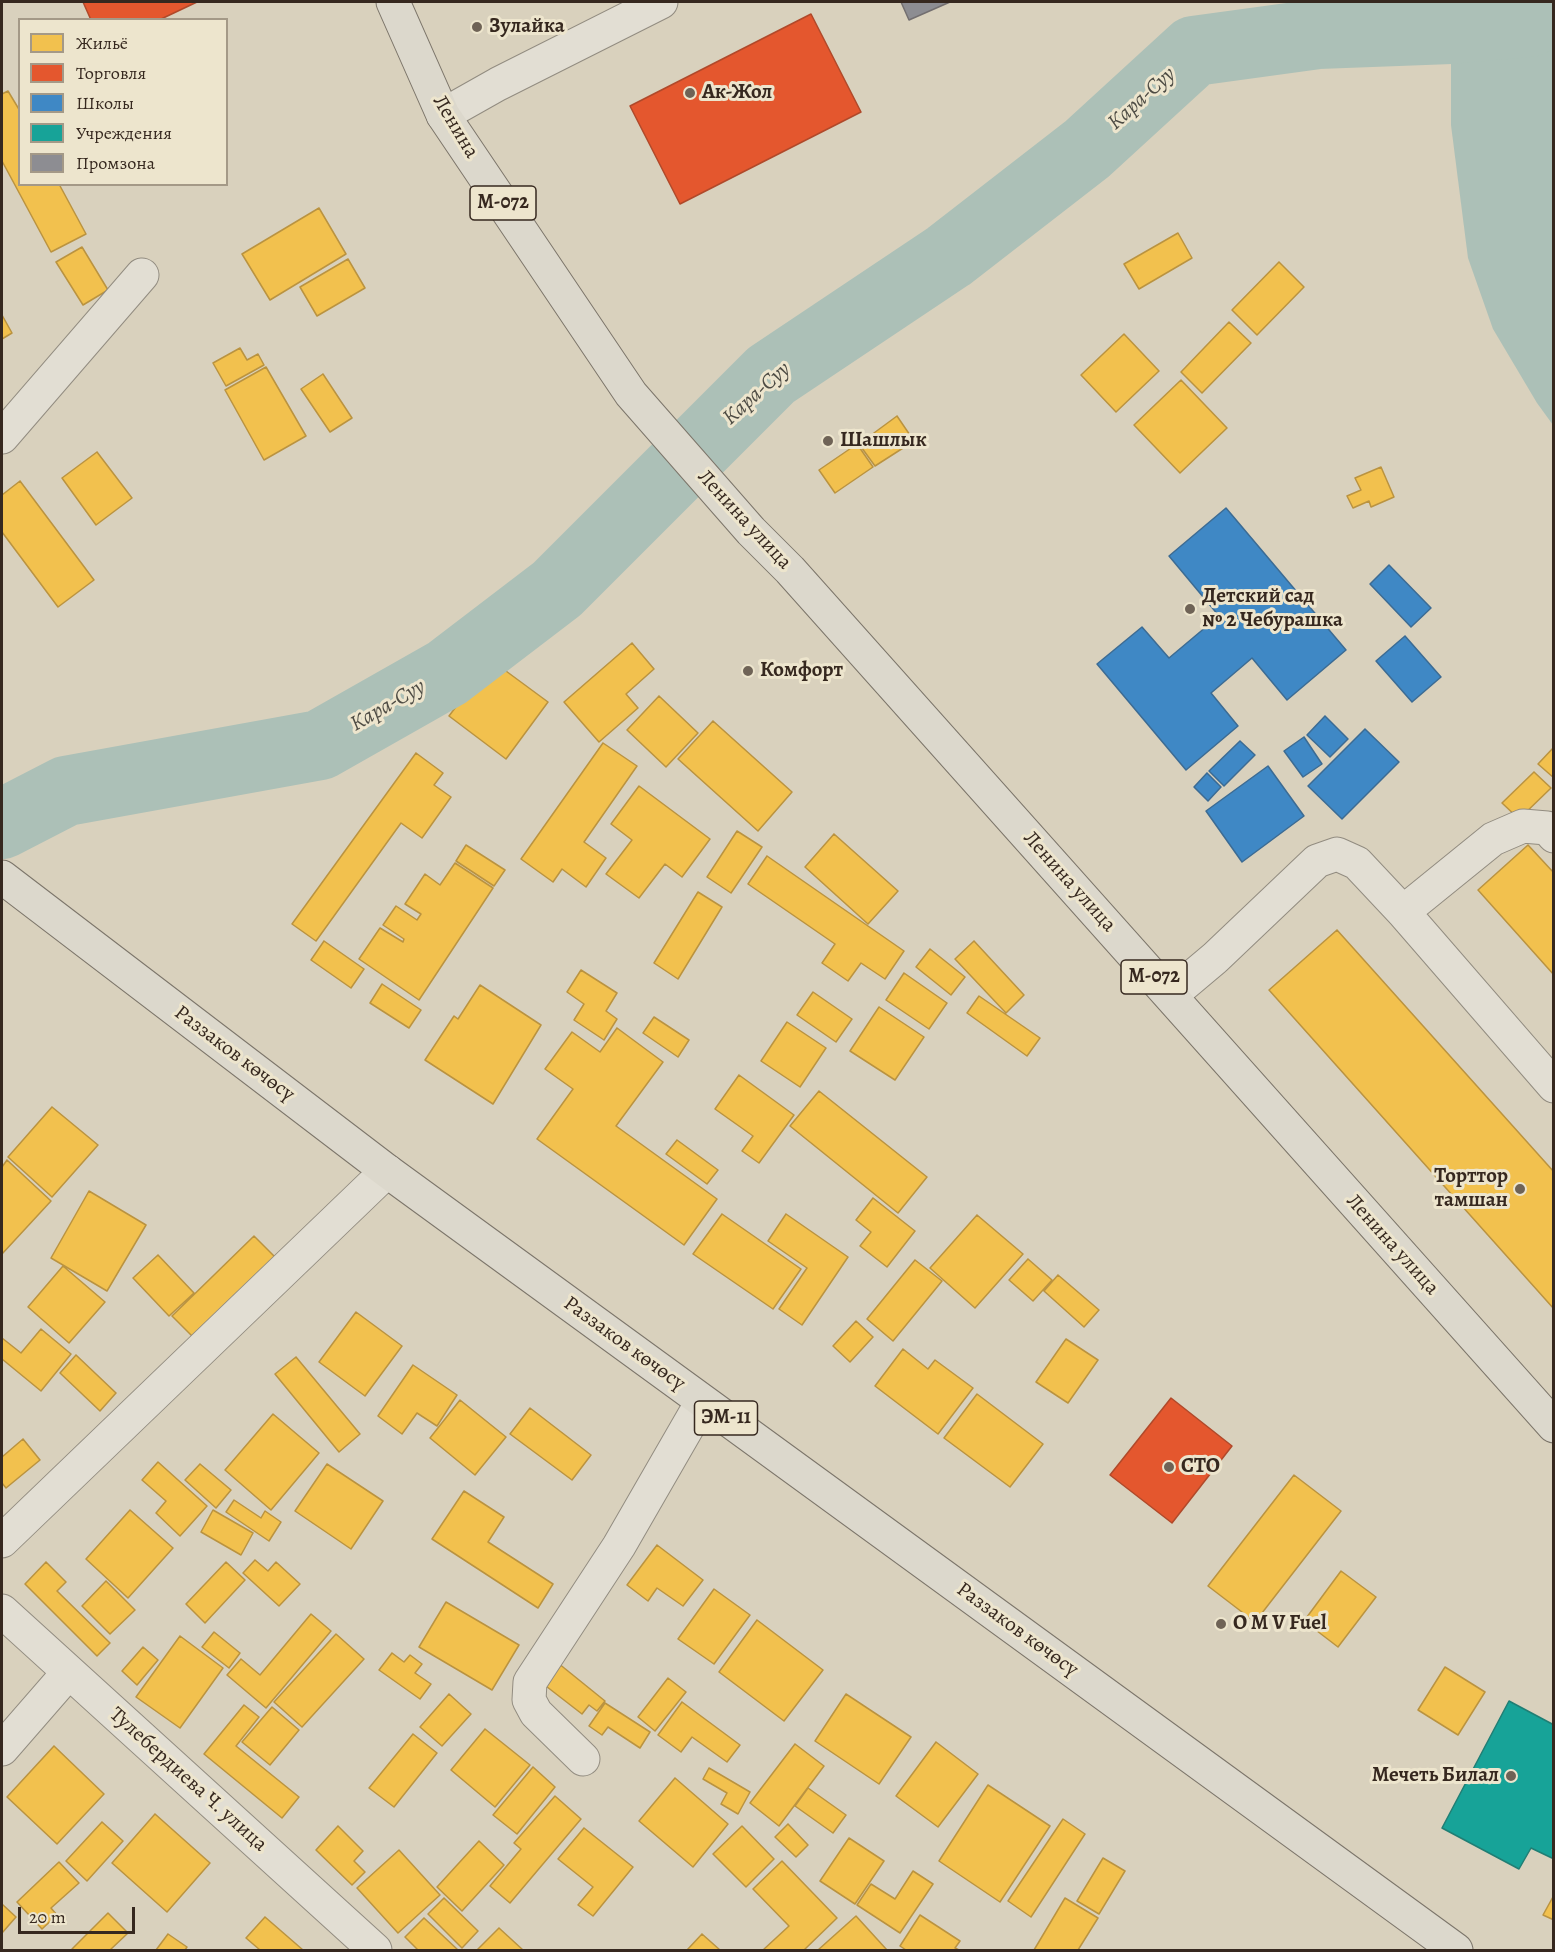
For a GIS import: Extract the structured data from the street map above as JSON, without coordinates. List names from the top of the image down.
{
  "streets": {
    "main road": [
      "Ленина",
      "М-072",
      "Ленина улица",
      "Раззаков көчөсү",
      "ЭМ-11"
    ],
    "street": ["Тулебердиева Ч. улица"]
  },
  "crossings": [
    ["Ленина", "Ленина улица"]
  ],
  "water": ["Кара-Суу"],
  "places": [
    "Зулайка",
    "Ак-Жол",
    "Шашлык",
    "Детский сад № 2 Чебурашка",
    "Комфорт",
    "Торттор тамшан",
    "СТО",
    "O M V Fuel",
    "Мечеть Билал"
  ],
  "legend": [
    "Жильё",
    "Торговля",
    "Школы",
    "Учреждения",
    "Промзона"
  ],
  "scale_bar": "20 m"
}
